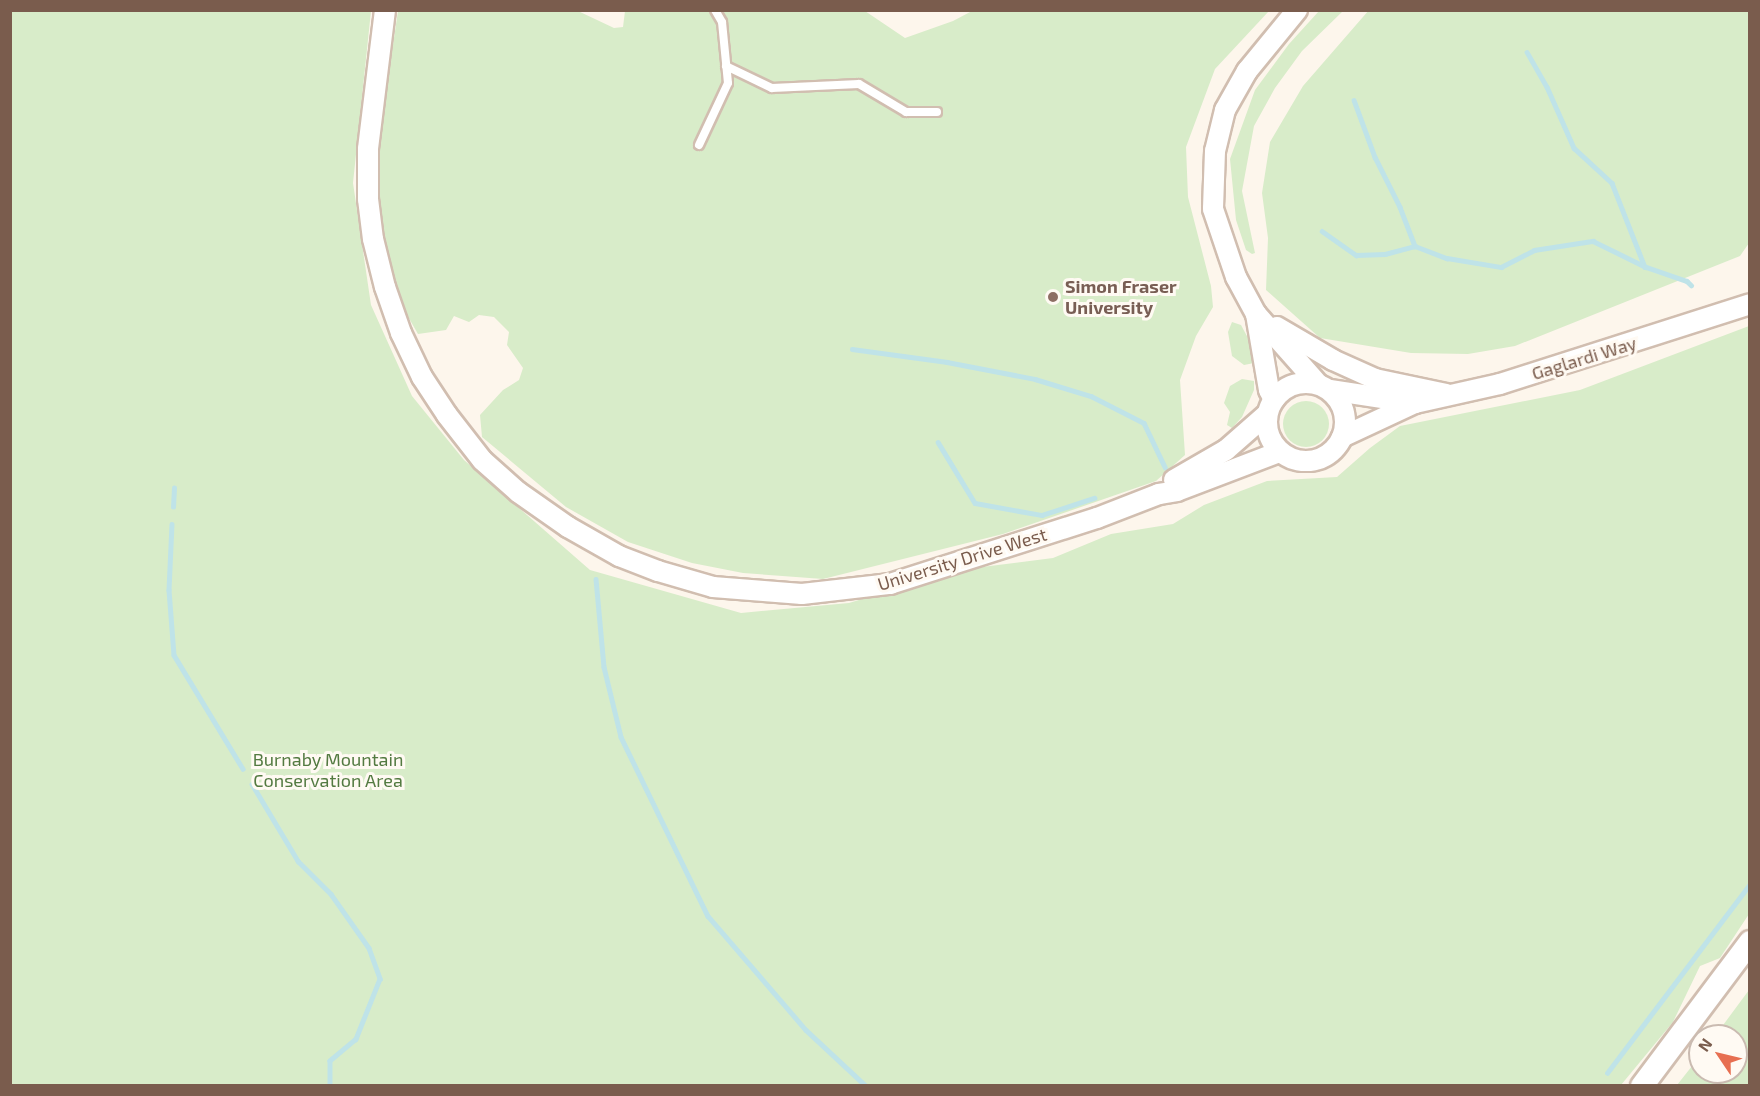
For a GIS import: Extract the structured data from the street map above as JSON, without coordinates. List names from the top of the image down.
{
  "streets": {
    "street": ["Gaglardi Way", "University Drive West"]
  },
  "crossings": [
    ["Gaglardi Way", "University Drive West"]
  ],
  "parks": ["Burnaby Mountain Conservation Area"],
  "places": ["Simon Fraser University"],
  "north": "top left"
}
